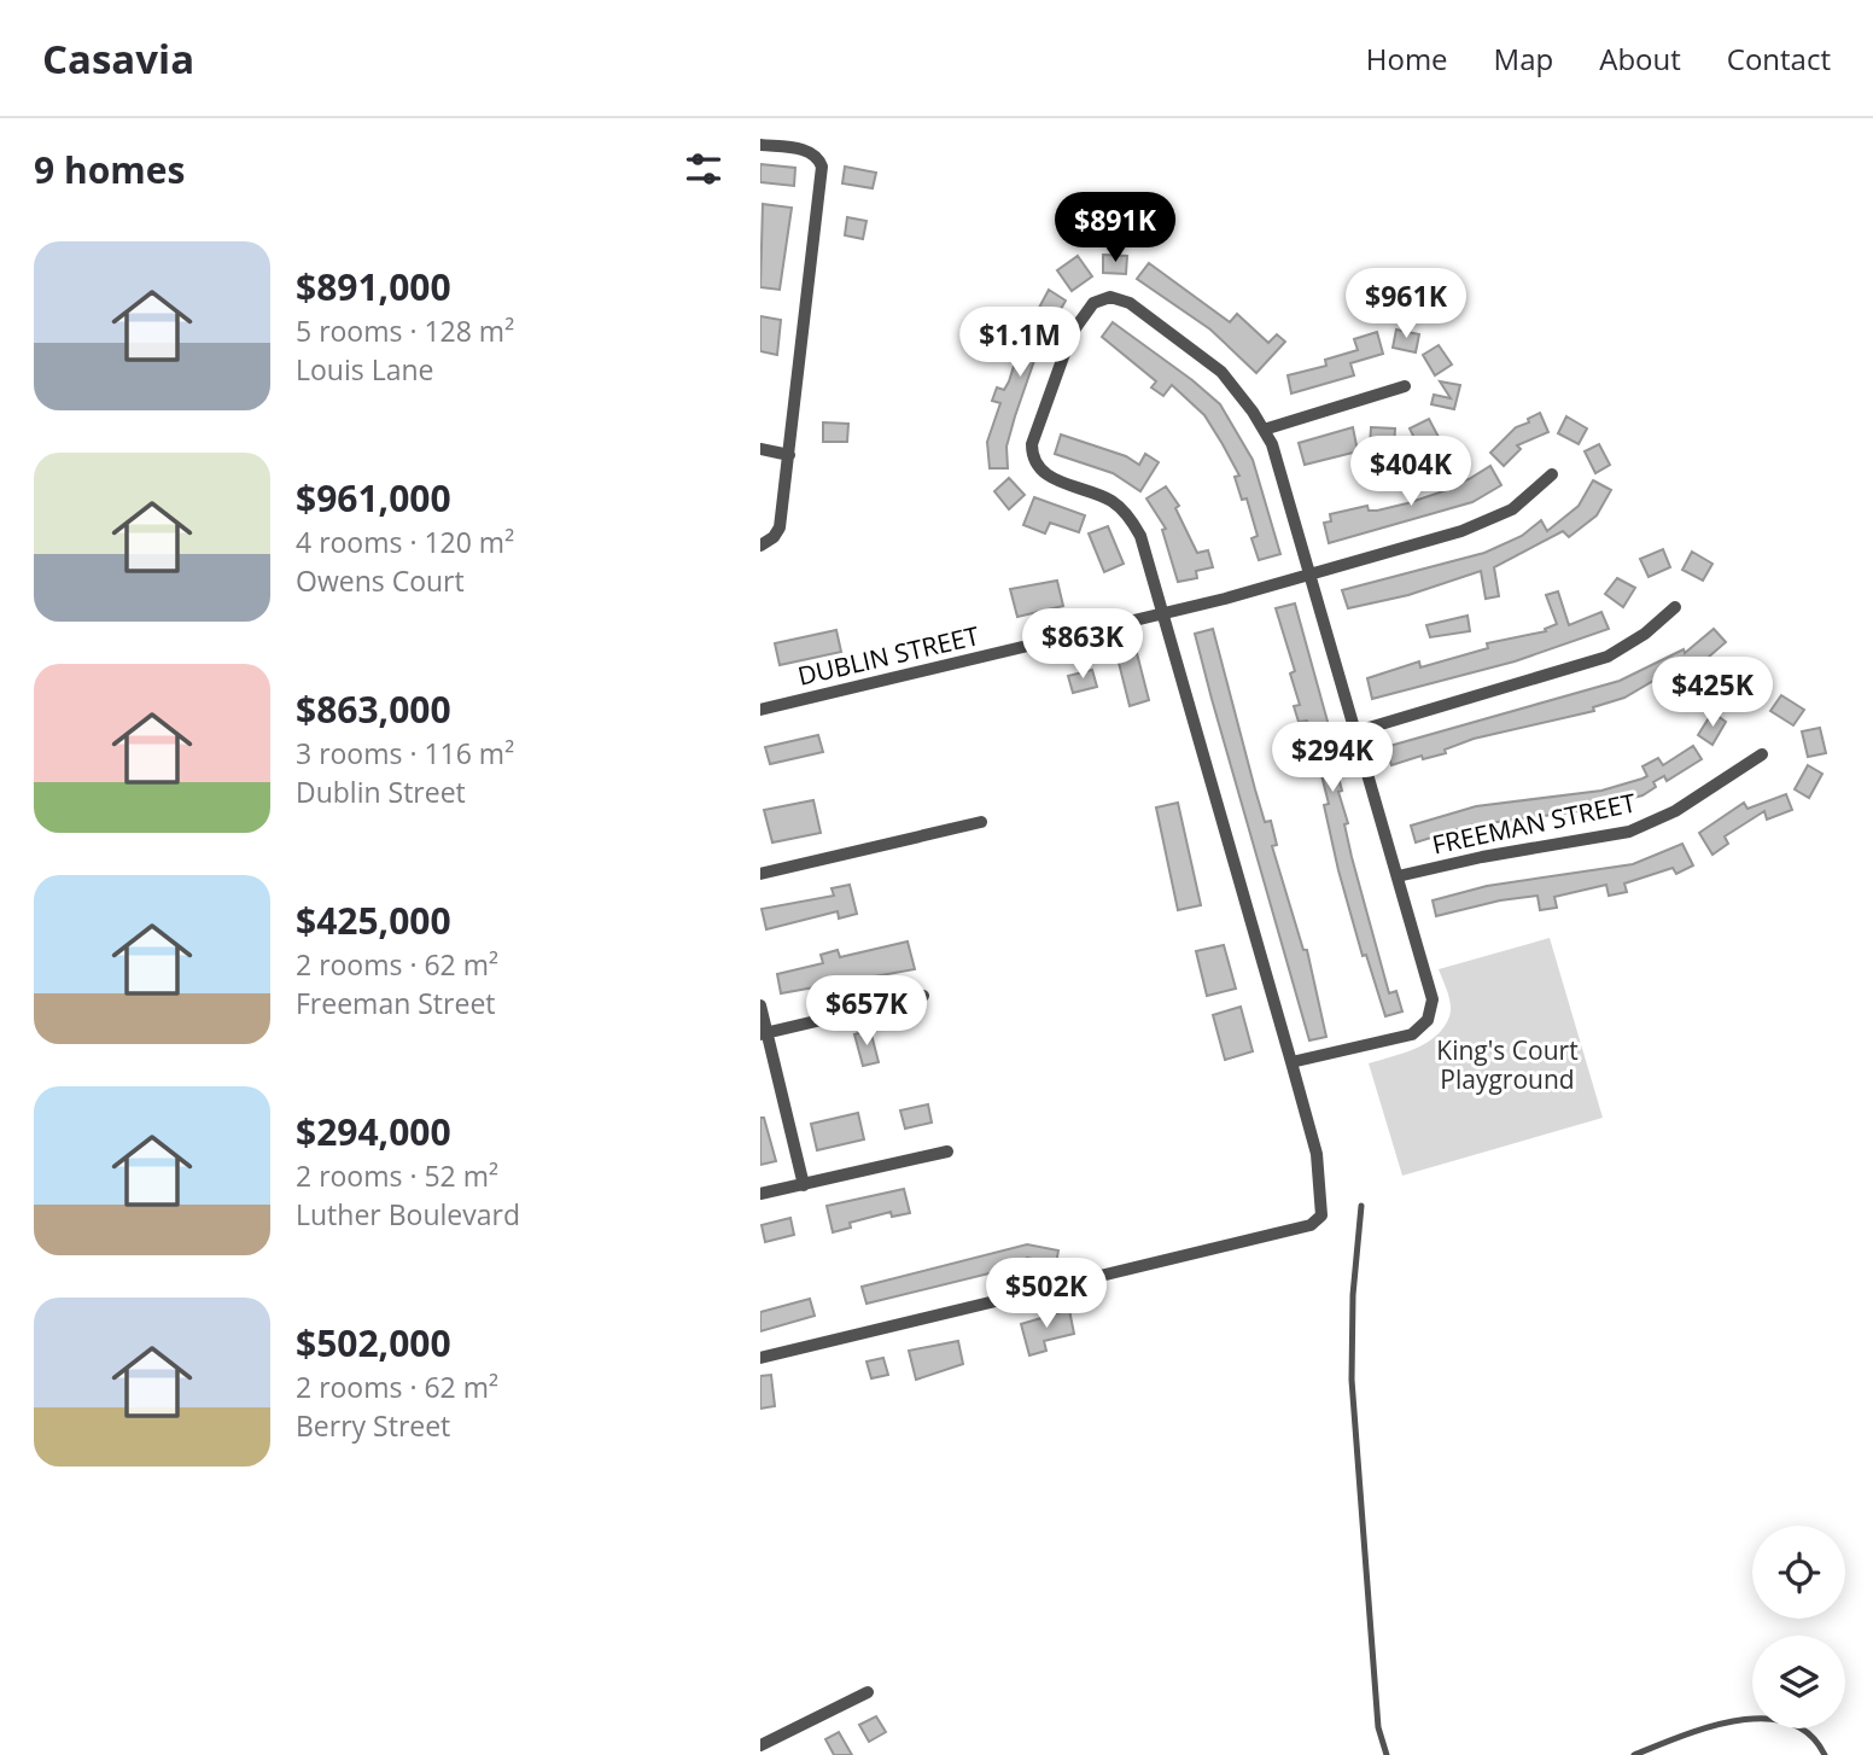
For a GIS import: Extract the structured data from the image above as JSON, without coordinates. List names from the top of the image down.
{
  "streets": {
    "street": ["DUBLIN STREET", "FREEMAN STREET"]
  },
  "parks": ["King's Court Playground"],
  "page": {
    "header": "Casavia",
    "nav": [
      "Home",
      "Map",
      "About",
      "Contact"
    ],
    "heading": "9 homes",
    "price": [
      "$891K",
      "$961K",
      "$1.1M",
      "$404K",
      "$863K",
      "$425K",
      "$294K",
      "$657K",
      "$502K"
    ],
    "list": [
      {
        "name": "$891,000",
        "note": "5 rooms · 128 m² · Louis Lane"
      },
      {
        "name": "$961,000",
        "note": "4 rooms · 120 m² · Owens Court"
      },
      {
        "name": "$863,000",
        "note": "3 rooms · 116 m² · Dublin Street"
      },
      {
        "name": "$425,000",
        "note": "2 rooms · 62 m² · Freeman Street"
      },
      {
        "name": "$294,000",
        "note": "2 rooms · 52 m² · Luther Boulevard"
      },
      {
        "name": "$502,000",
        "note": "2 rooms · 62 m² · Berry Street"
      }
    ]
  }
}
